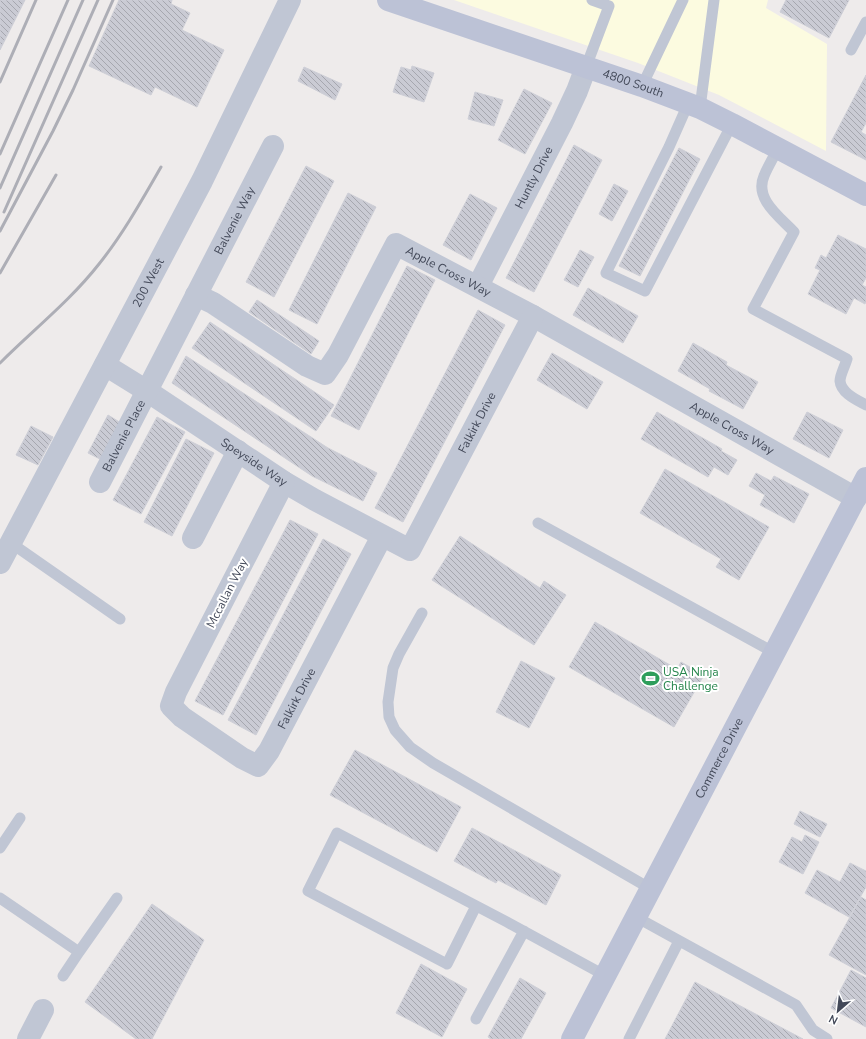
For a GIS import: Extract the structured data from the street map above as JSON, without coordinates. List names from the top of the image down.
{
  "streets": {
    "street": [
      "4800 South",
      "Huntly Drive",
      "Balvenie Way",
      "Apple Cross Way",
      "200 West",
      "Falkirk Drive",
      "Balvenie Place",
      "Speyside Way",
      "Mccallan Way",
      "Commerce Drive"
    ]
  },
  "crossings": [
    ["4800 South", "Huntly Drive"],
    ["Huntly Drive", "Apple Cross Way"],
    ["Balvenie Way", "Apple Cross Way"],
    ["Apple Cross Way", "Falkirk Drive"],
    ["Apple Cross Way", "Commerce Drive"],
    ["200 West", "Speyside Way"],
    ["Falkirk Drive", "Speyside Way"],
    ["Falkirk Drive", "Mccallan Way"],
    ["Balvenie Place", "Speyside Way"],
    ["Speyside Way", "Mccallan Way"]
  ],
  "places": {
    "sports": ["USA Ninja Challenge"]
  },
  "north": "bottom left"
}
